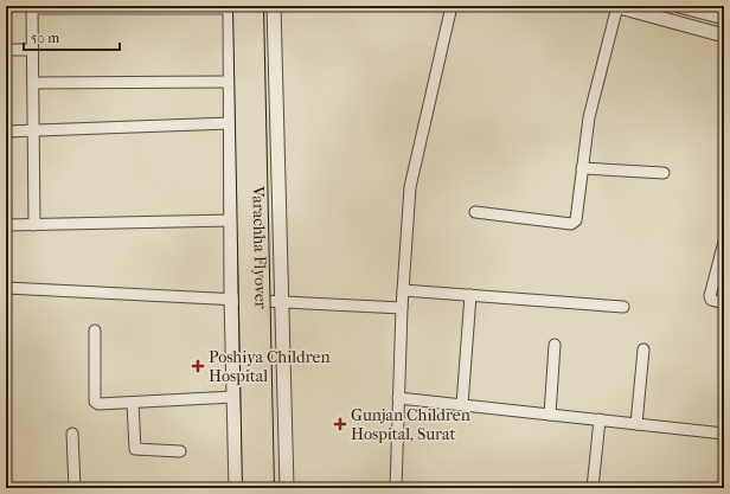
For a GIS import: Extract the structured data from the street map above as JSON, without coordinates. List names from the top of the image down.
{
  "streets": {
    "main road": ["Varachha Flyover"]
  },
  "places": {
    "health": ["Poshiya Children Hospital", "Gunjan Children Hospital, Surat"]
  },
  "scale_bar": "50 m"
}
